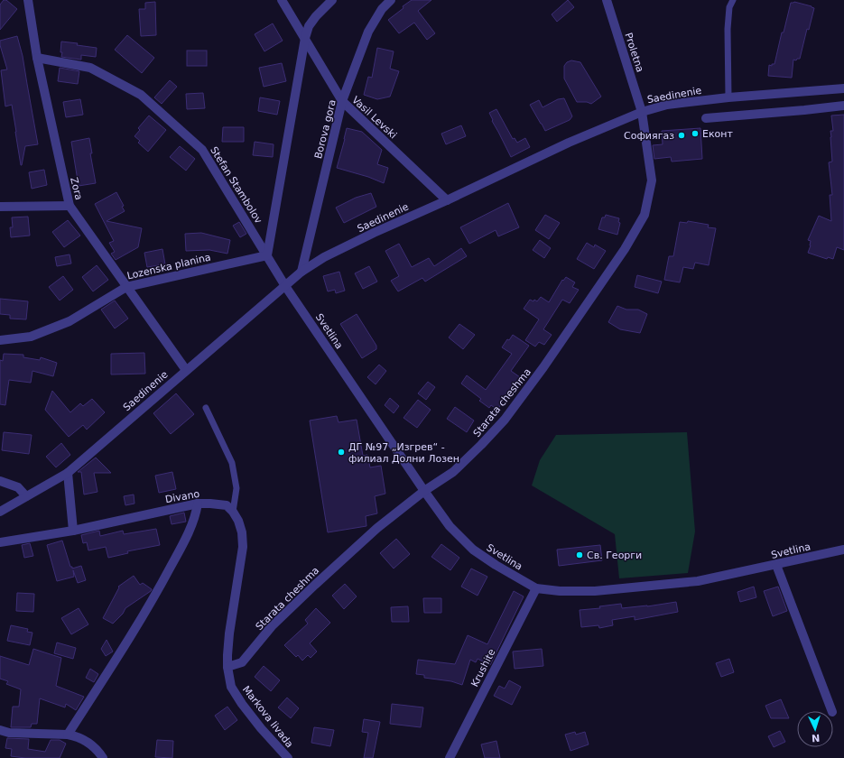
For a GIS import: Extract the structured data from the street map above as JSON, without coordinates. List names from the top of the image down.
{
  "streets": {
    "street": [
      "Proletna",
      "Saedinenie",
      "Vasil Levski",
      "Borova gora",
      "Stefan Stambolov",
      "Zora",
      "Lozenska planina",
      "Svetlina",
      "Starata cheshma",
      "Divano",
      "Krushite",
      "Markova livada"
    ]
  },
  "crossings": [
    ["Proletna", "Saedinenie"],
    ["Proletna", "Starata cheshma"],
    ["Saedinenie", "Vasil Levski"],
    ["Saedinenie", "Borova gora"],
    ["Saedinenie", "Stefan Stambolov"],
    ["Saedinenie", "Zora"],
    ["Saedinenie", "Svetlina"],
    ["Saedinenie", "Starata cheshma"],
    ["Vasil Levski", "Borova gora"],
    ["Stefan Stambolov", "Zora"],
    ["Stefan Stambolov", "Lozenska planina"],
    ["Stefan Stambolov", "Svetlina"],
    ["Zora", "Lozenska planina"],
    ["Svetlina", "Starata cheshma"],
    ["Svetlina", "Krushite"],
    ["Starata cheshma", "Markova livada"]
  ],
  "places": [
    "Еконт",
    "Софиягаз",
    "ДГ №97 „Изгрев“ - филиал Долни Лозен",
    "Св. Георги"
  ],
  "north": "bottom"
}
